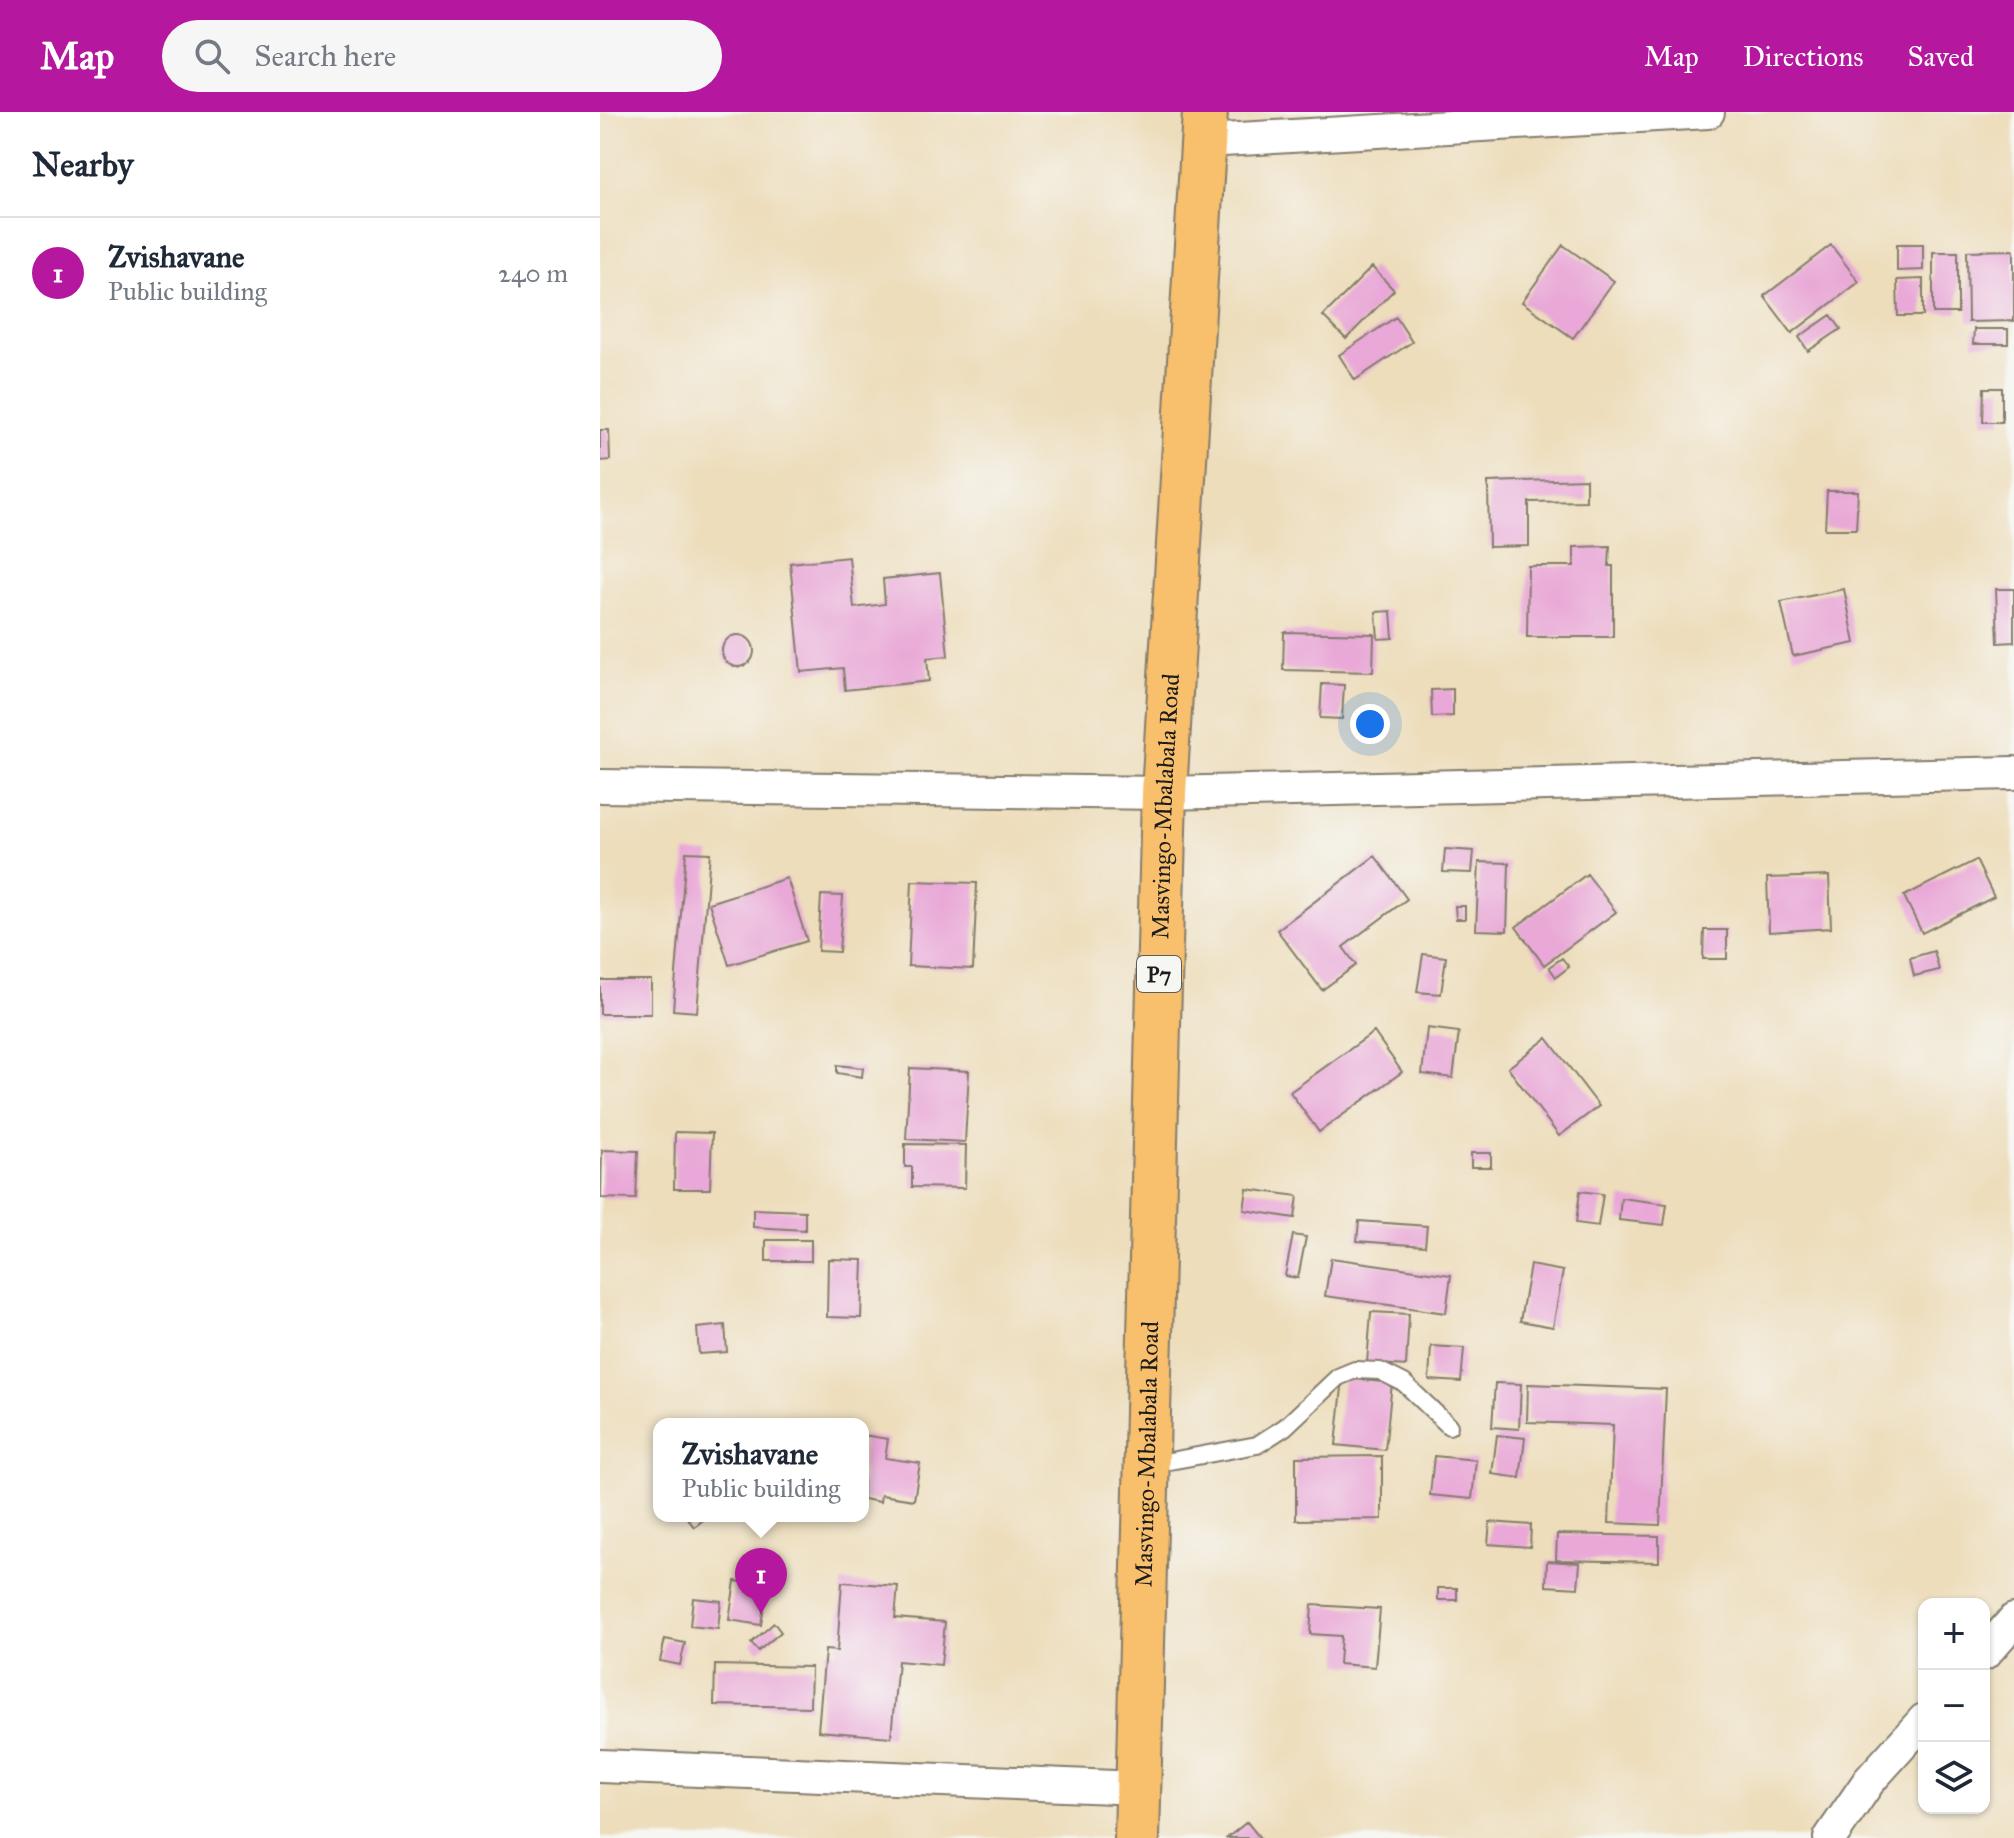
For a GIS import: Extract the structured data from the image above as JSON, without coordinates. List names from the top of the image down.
{
  "streets": {
    "highway": ["Masvingo-Mbalabala Road", "P7"]
  },
  "page": {
    "header": "Map",
    "search": "Search here",
    "nav": ["Map", "Directions", "Saved"],
    "heading": "Nearby",
    "list": [
      {
        "mark": "1",
        "name": "Zvishavane",
        "note": "Public building",
        "value": "240 m"
      }
    ],
    "popup": ["Zvishavane", "Public building"],
    "pins": "1",
    "map_buttons": ["+", "−"]
  }
}
